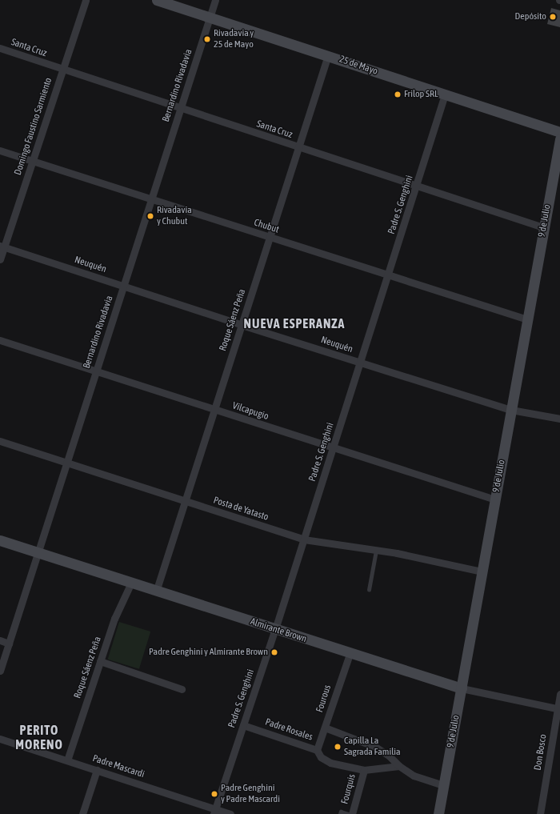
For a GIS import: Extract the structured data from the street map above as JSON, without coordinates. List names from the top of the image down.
{
  "streets": {
    "street": [
      "Santa Cruz",
      "25 de Mayo",
      "Bernardino Rivadavia",
      "Domingo Faustino Sarmiento",
      "Padre S. Genghini",
      "9 de Julio",
      "Chubut",
      "Neuquén",
      "Roque Sáenz Peña",
      "Vilcapugio",
      "Posta de Yatasto",
      "Almirante Brown",
      "Fourous",
      "Padre Rosales",
      "Don Bosco",
      "Padre Mascardi",
      "Fourquis"
    ]
  },
  "crossings": [
    ["Santa Cruz", "Bernardino Rivadavia"],
    ["Santa Cruz", "Domingo Faustino Sarmiento"],
    ["Santa Cruz", "Padre S. Genghini"],
    ["Santa Cruz", "9 de Julio"],
    ["Santa Cruz", "Roque Sáenz Peña"],
    ["25 de Mayo", "Bernardino Rivadavia"],
    ["25 de Mayo", "Padre S. Genghini"],
    ["25 de Mayo", "Roque Sáenz Peña"],
    ["Bernardino Rivadavia", "Chubut"],
    ["Bernardino Rivadavia", "Neuquén"],
    ["Bernardino Rivadavia", "Vilcapugio"],
    ["Bernardino Rivadavia", "Posta de Yatasto"],
    ["Bernardino Rivadavia", "Almirante Brown"],
    ["Domingo Faustino Sarmiento", "Chubut"],
    ["Domingo Faustino Sarmiento", "Neuquén"],
    ["Padre S. Genghini", "Chubut"],
    ["Padre S. Genghini", "Neuquén"],
    ["Padre S. Genghini", "Vilcapugio"],
    ["Padre S. Genghini", "Posta de Yatasto"],
    ["Padre S. Genghini", "Almirante Brown"],
    ["Padre S. Genghini", "Padre Rosales"],
    ["Padre S. Genghini", "Padre Mascardi"],
    ["9 de Julio", "Chubut"],
    ["9 de Julio", "Neuquén"],
    ["9 de Julio", "Vilcapugio"],
    ["9 de Julio", "Posta de Yatasto"],
    ["9 de Julio", "Almirante Brown"],
    ["9 de Julio", "Padre Rosales"],
    ["Chubut", "Roque Sáenz Peña"],
    ["Neuquén", "Roque Sáenz Peña"],
    ["Roque Sáenz Peña", "Vilcapugio"],
    ["Roque Sáenz Peña", "Posta de Yatasto"],
    ["Roque Sáenz Peña", "Almirante Brown"],
    ["Roque Sáenz Peña", "Padre Mascardi"],
    ["Almirante Brown", "Fourous"],
    ["Almirante Brown", "Don Bosco"],
    ["Fourous", "Padre Rosales"],
    ["Padre Rosales", "Fourquis"]
  ],
  "districts": ["NUEVA ESPERANZA", "PERITO MORENO"],
  "places": [
    "Depósito",
    "Rivadavia y 25 de Mayo",
    "Frilop SRL",
    "Rivadavia y Chubut",
    "Padre Genghini y Almirante Brown",
    "Capilla La Sagrada Familia",
    "Padre Genghini y Padre Mascardi"
  ]
}
